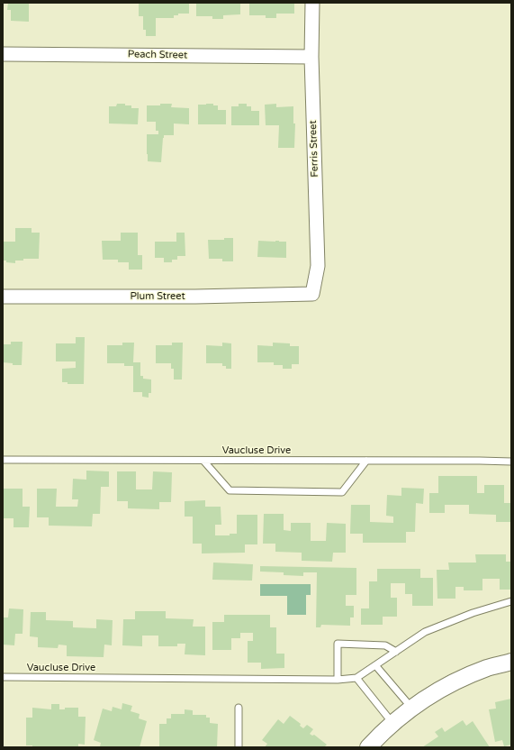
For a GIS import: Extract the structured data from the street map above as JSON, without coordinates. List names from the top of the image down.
{
  "streets": {
    "street": ["Peach Street", "Ferris Street", "Plum Street"],
    "lane": ["Vaucluse Drive"]
  },
  "crossings": [
    ["Peach Street", "Ferris Street"],
    ["Ferris Street", "Plum Street"]
  ]
}
